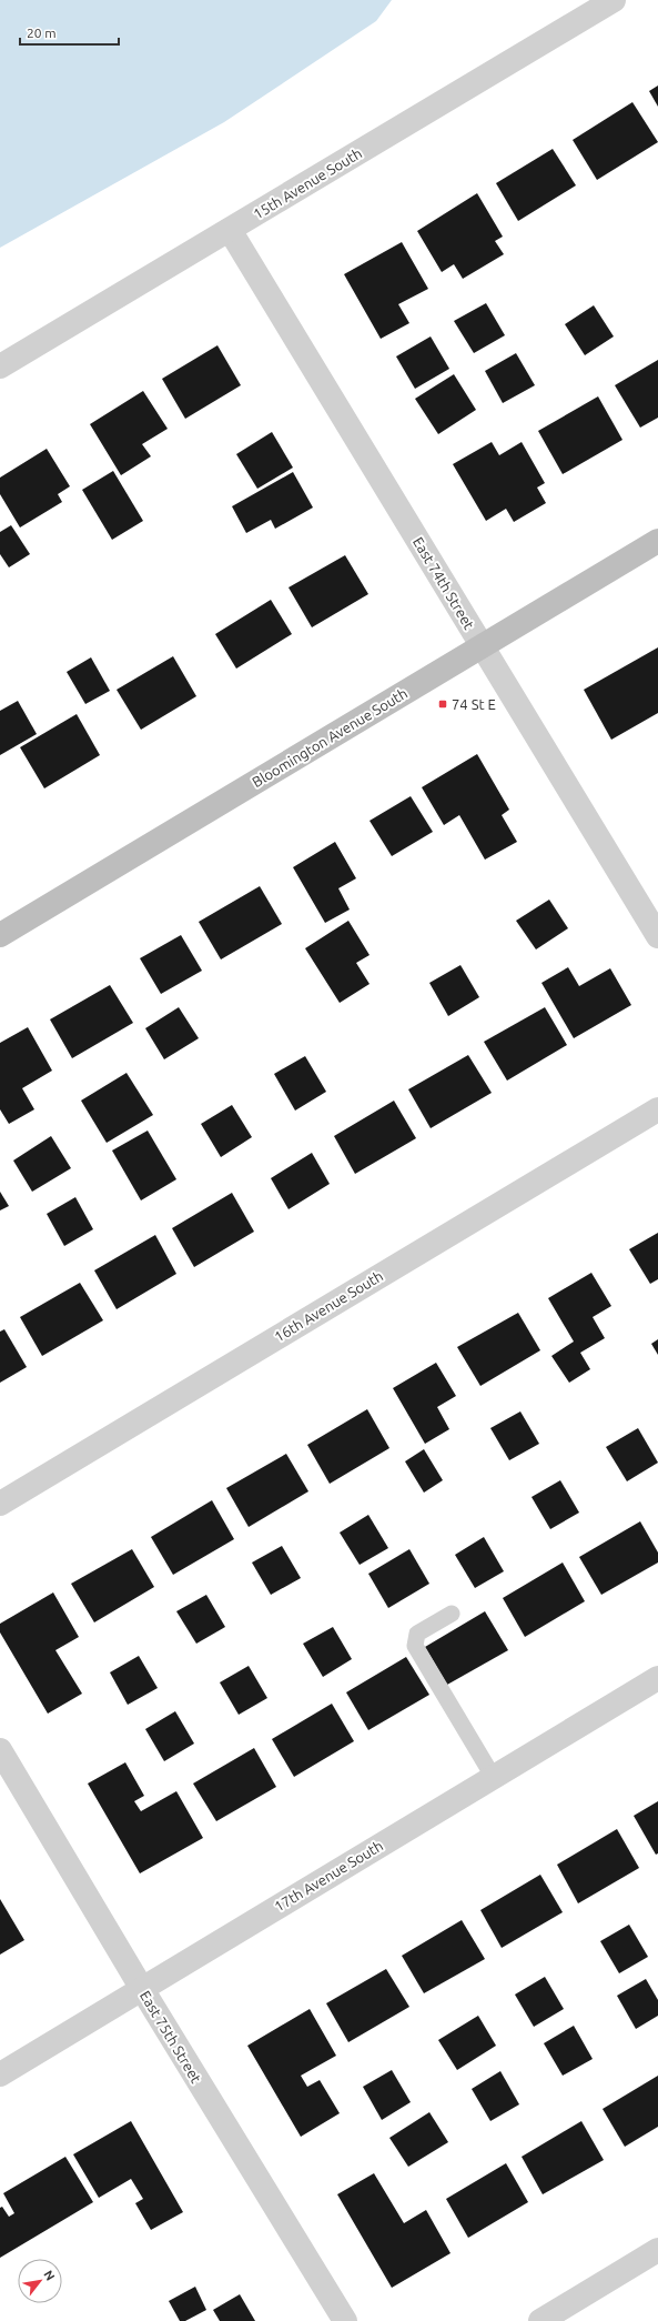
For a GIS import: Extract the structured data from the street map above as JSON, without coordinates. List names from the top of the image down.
{
  "streets": {
    "street": [
      "15th Avenue South",
      "East 74th Street",
      "Bloomington Avenue South",
      "16th Avenue South",
      "17th Avenue South",
      "East 75th Street"
    ]
  },
  "crossings": [
    ["15th Avenue South", "East 74th Street"],
    ["East 74th Street", "Bloomington Avenue South"],
    ["17th Avenue South", "East 75th Street"]
  ],
  "places": {
    "transit": ["74 St E"]
  },
  "scale_bar": "20 m",
  "north": "top right"
}
